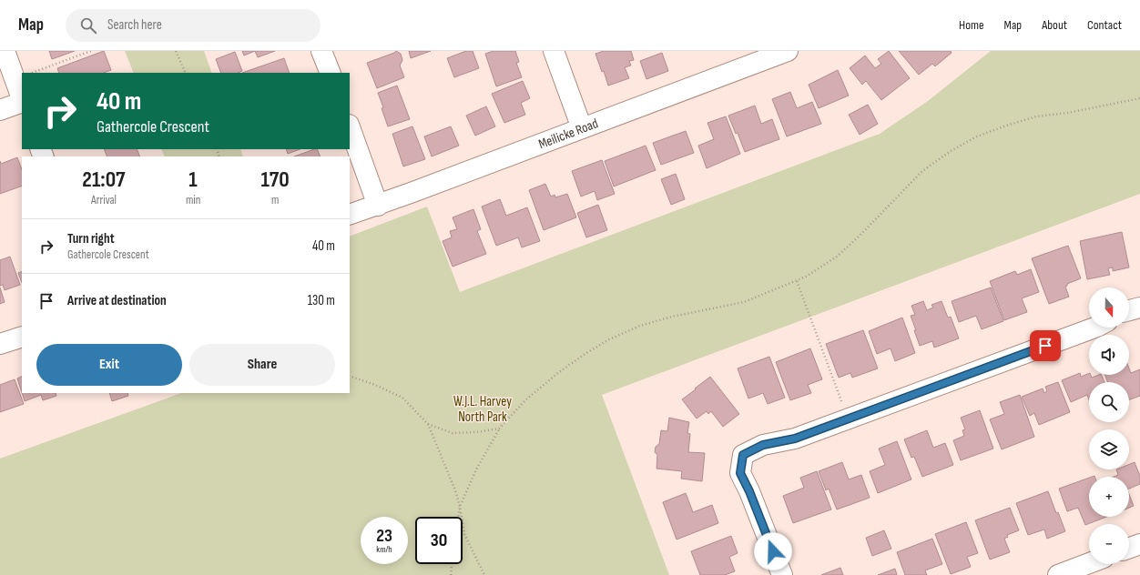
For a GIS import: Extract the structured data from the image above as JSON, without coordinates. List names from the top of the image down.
{
  "streets": {
    "street": ["Meilicke Road"]
  },
  "parks": ["W.J.L. Harvey North Park"],
  "north": "bottom",
  "page": {
    "header": "Map",
    "search": "Search here",
    "nav": [
      "Home",
      "Map",
      "About",
      "Contact"
    ],
    "turn": ["40 m", "Gathercole Crescent"],
    "eta": [
      "21:07",
      "Arrival",
      "1",
      "min",
      "170",
      "m"
    ],
    "list": [
      {
        "name": "Turn right",
        "note": "Gathercole Crescent",
        "value": "40 m"
      },
      {
        "name": "Arrive at destination",
        "value": "130 m"
      }
    ],
    "map_buttons": ["+", "−"],
    "buttons": ["Exit", "Share"],
    "speed": "23 km/h",
    "limit": "30"
  }
}
